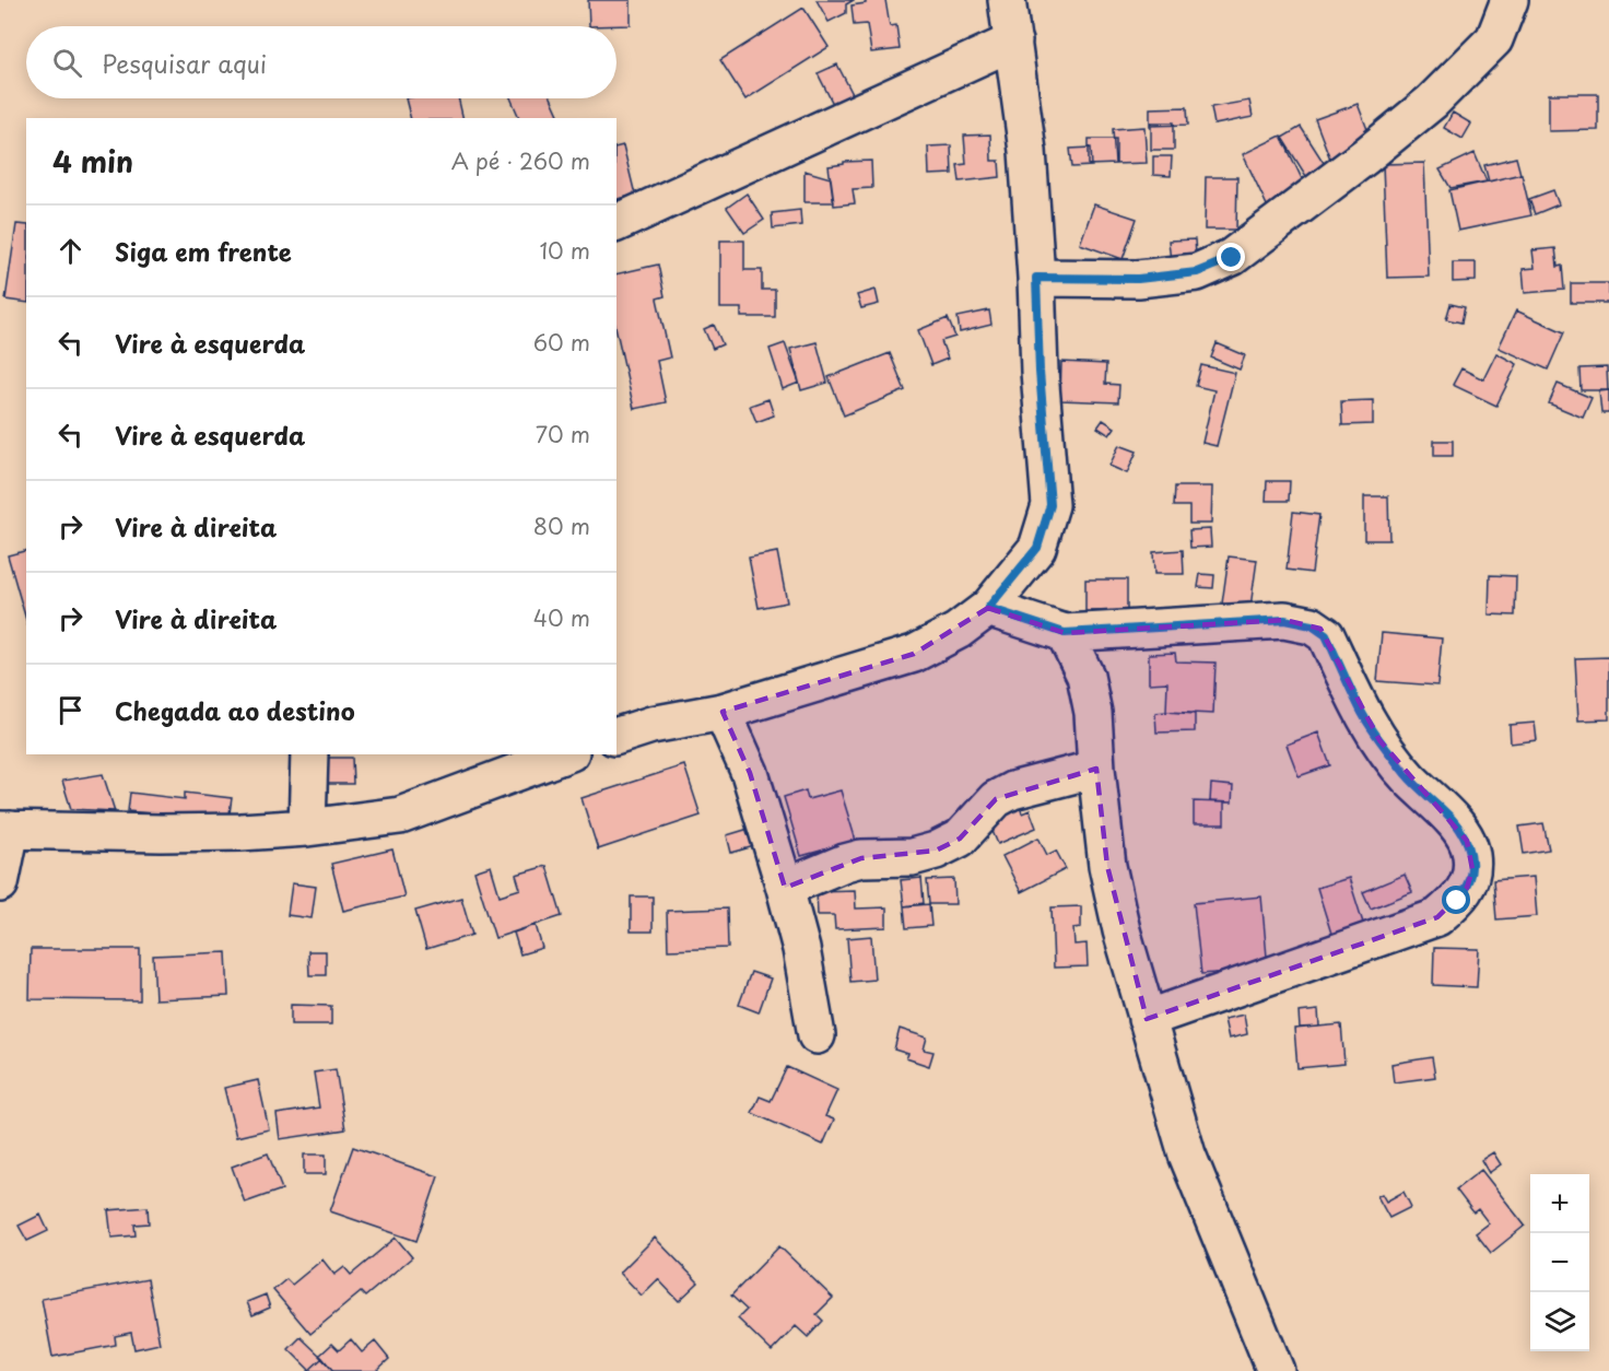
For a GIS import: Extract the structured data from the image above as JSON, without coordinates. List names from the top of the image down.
{
  "page": {
    "search": "Pesquisar aqui",
    "heading": ["4 min", "A pé · 260 m"],
    "list": [
      ["Siga em frente", "10 m"],
      ["Vire à esquerda", "60 m"],
      ["Vire à esquerda", "70 m"],
      ["Vire à direita", "80 m"],
      ["Vire à direita", "40 m"],
      "Chegada ao destino"
    ],
    "map_buttons": ["+", "−"]
  }
}
